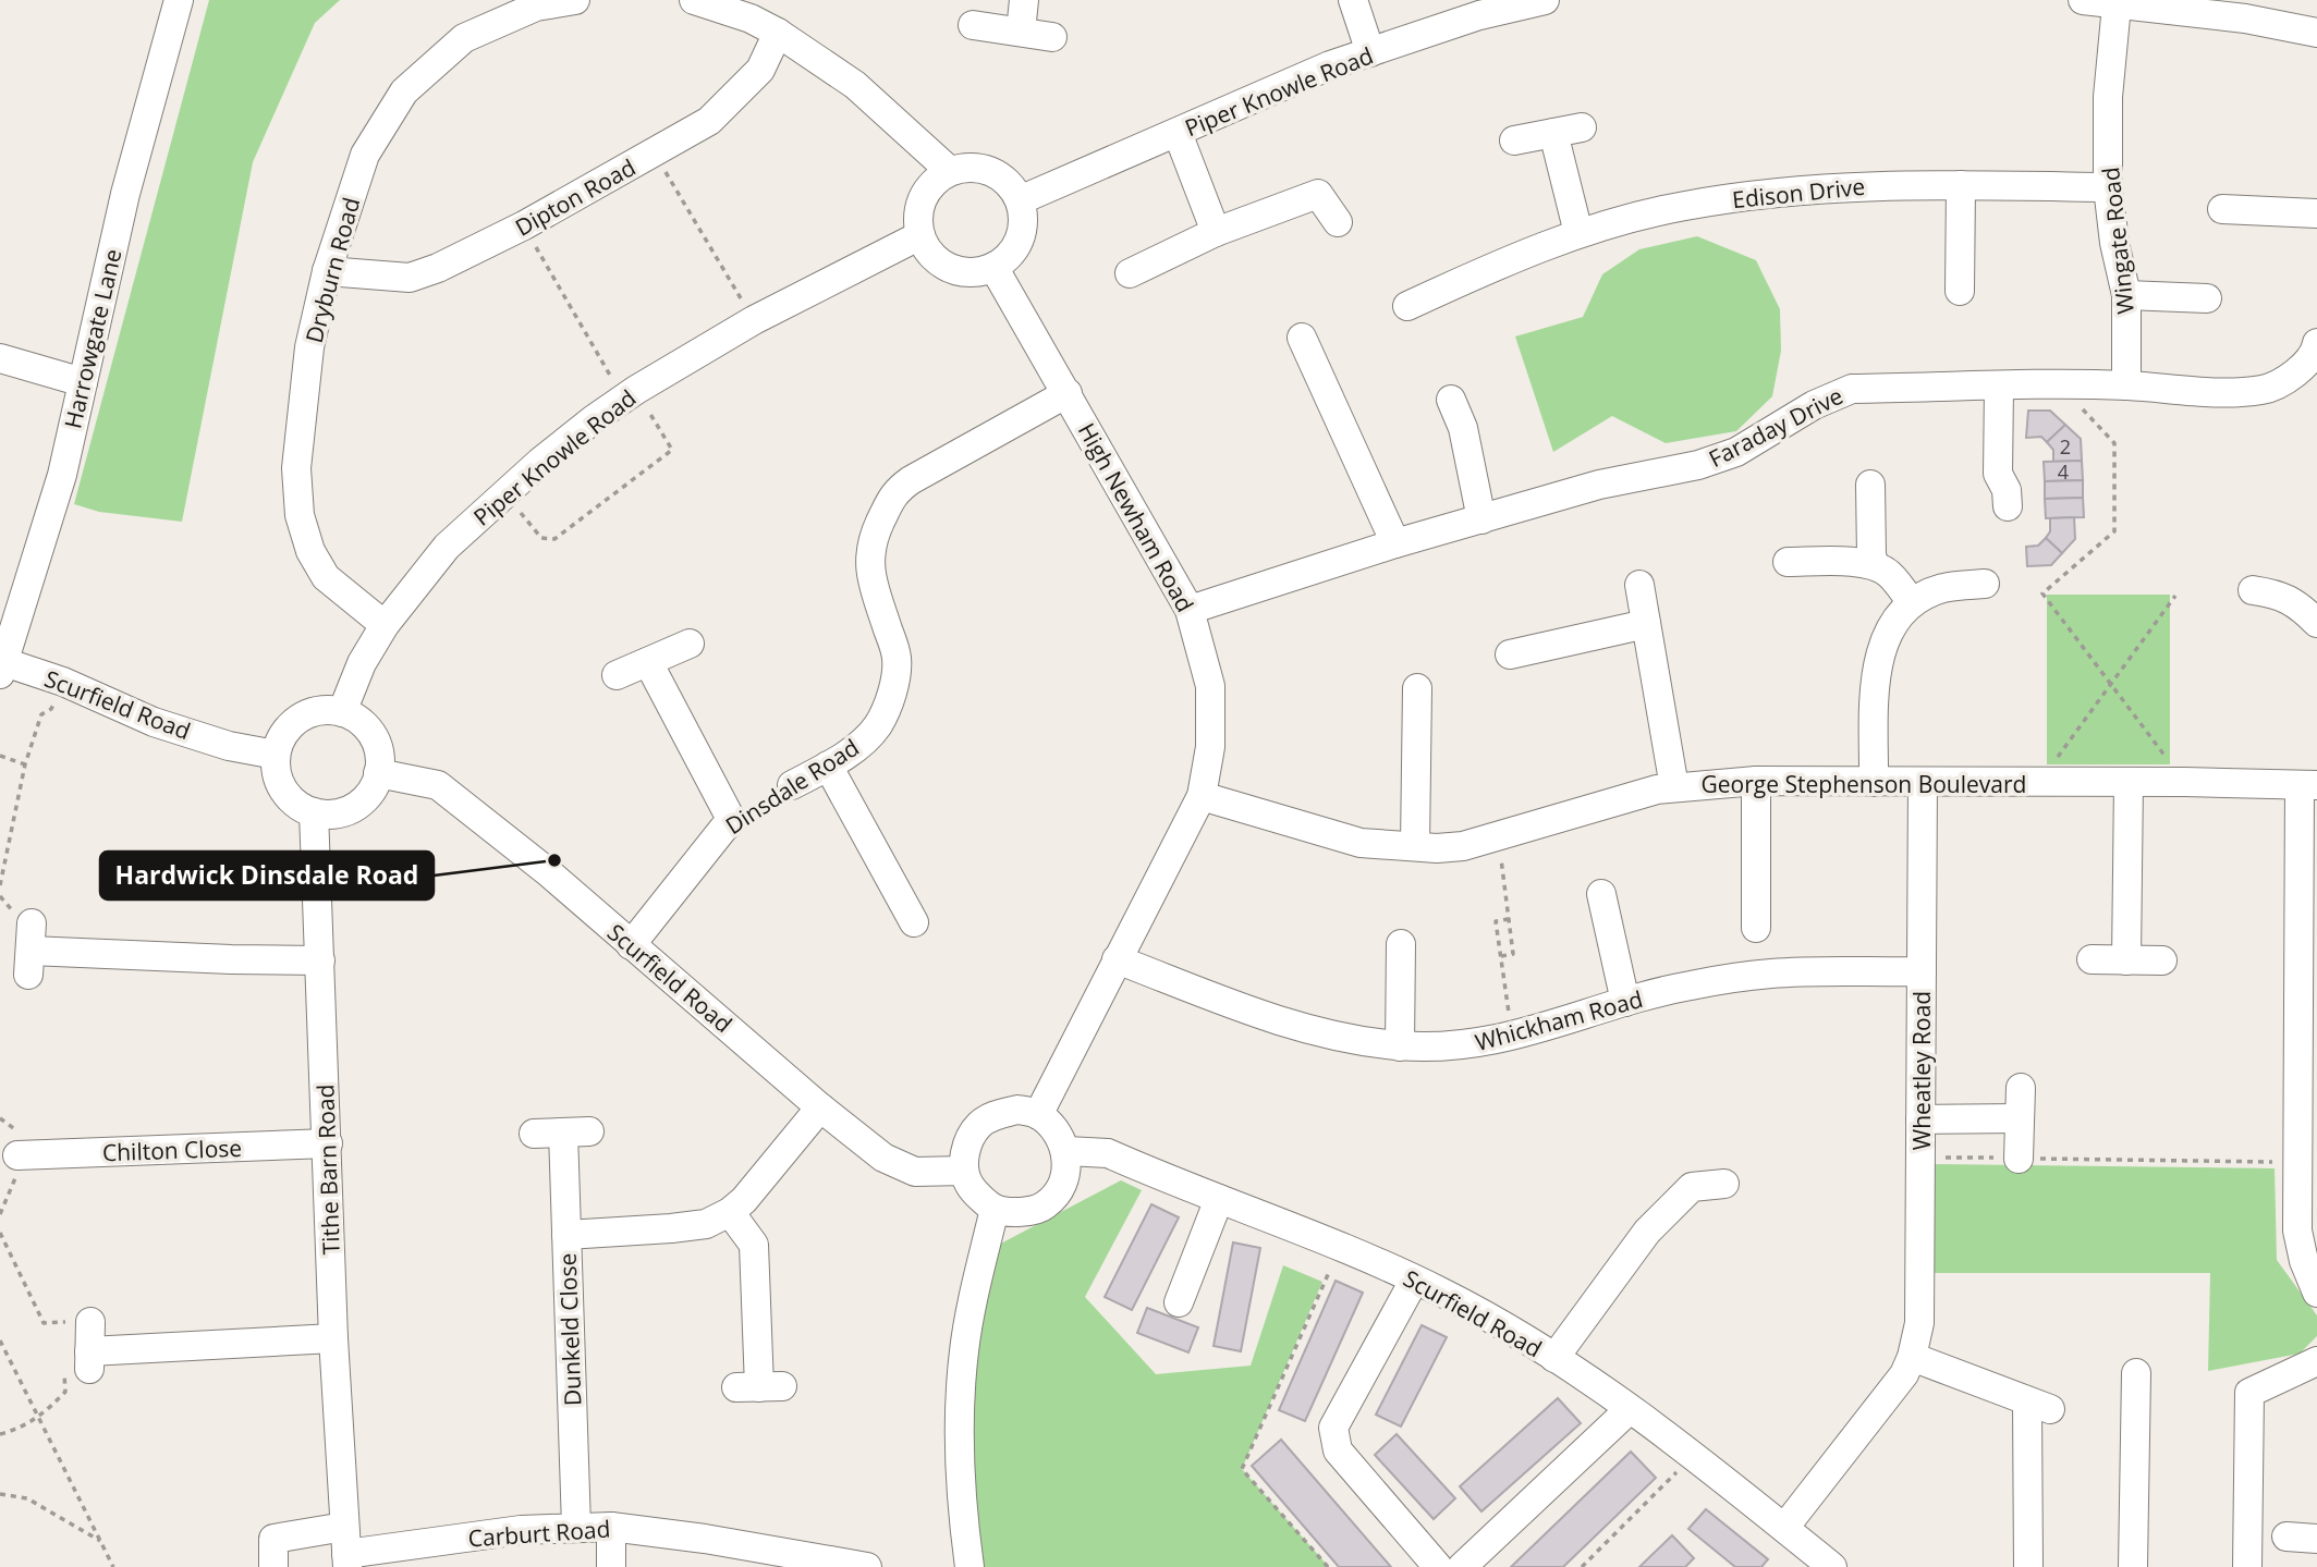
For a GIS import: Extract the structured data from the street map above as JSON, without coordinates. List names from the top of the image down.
{
  "streets": {
    "street": [
      "Piper Knowle Road",
      "Edison Drive",
      "Dipton Road",
      "Wingate Road",
      "Dryburn Road",
      "Harrowgate Lane",
      "Faraday Drive",
      "High Newham Road",
      "Scurfield Road",
      "George Stephenson Boulevard",
      "Dinsdale Road",
      "Whickham Road",
      "Wheatley Road",
      "Chilton Close",
      "Tithe Barn Road",
      "Dunkeld Close",
      "Carburt Road"
    ]
  },
  "crossings": [
    ["Piper Knowle Road", "Dryburn Road"],
    ["Piper Knowle Road", "High Newham Road"],
    ["Piper Knowle Road", "Scurfield Road"],
    ["Piper Knowle Road", "Tithe Barn Road"],
    ["Edison Drive", "Wingate Road"],
    ["Dipton Road", "Dryburn Road"],
    ["Wingate Road", "Faraday Drive"],
    ["Harrowgate Lane", "Scurfield Road"],
    ["Faraday Drive", "High Newham Road"],
    ["High Newham Road", "Scurfield Road"],
    ["High Newham Road", "George Stephenson Boulevard"],
    ["High Newham Road", "Dinsdale Road"],
    ["High Newham Road", "Whickham Road"],
    ["Scurfield Road", "Dinsdale Road"],
    ["Scurfield Road", "Wheatley Road"],
    ["Scurfield Road", "Tithe Barn Road"],
    ["George Stephenson Boulevard", "Wheatley Road"],
    ["Whickham Road", "Wheatley Road"],
    ["Chilton Close", "Tithe Barn Road"],
    ["Tithe Barn Road", "Carburt Road"],
    ["Dunkeld Close", "Carburt Road"]
  ],
  "places": ["Hardwick Dinsdale Road"],
  "house_numbers": ["2", "4"]
}
